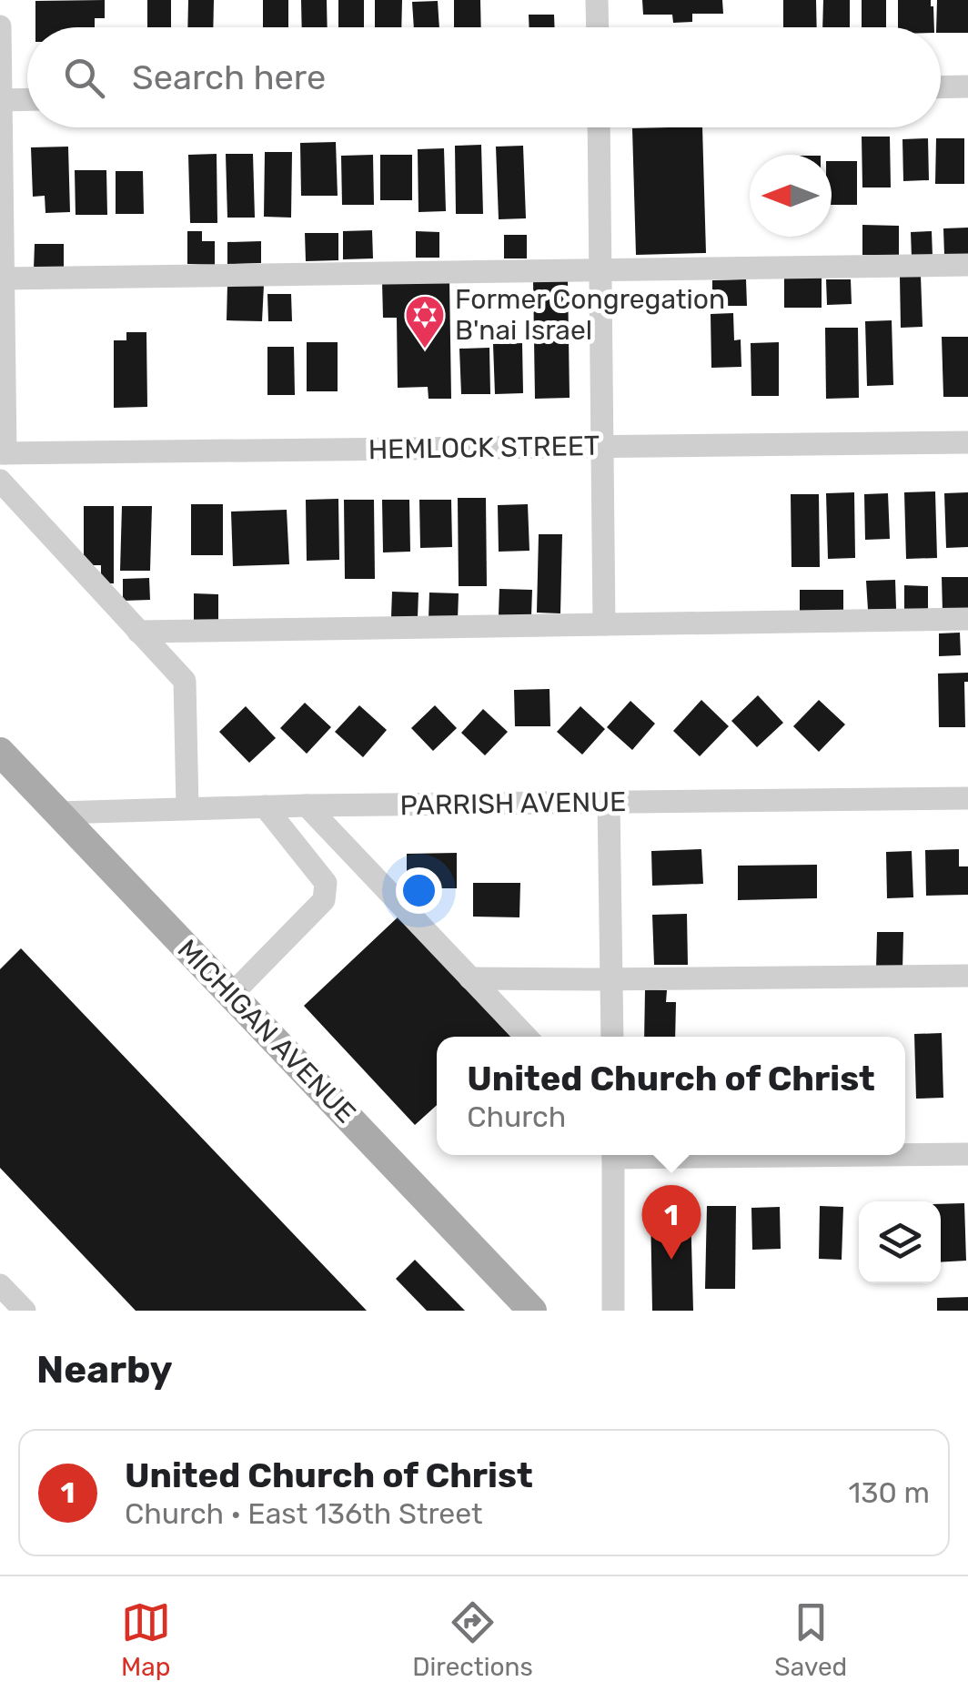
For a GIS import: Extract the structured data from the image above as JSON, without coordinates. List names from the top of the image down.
{
  "streets": {
    "main road": ["MICHIGAN AVENUE"],
    "street": ["HEMLOCK STREET", "PARRISH AVENUE"]
  },
  "crossings": [
    ["PARRISH AVENUE", "MICHIGAN AVENUE"]
  ],
  "places": {
    "synagogue": ["Former Congregation B'nai Israel"]
  },
  "north": "left",
  "page": {
    "search": "Search here",
    "popup": ["United Church of Christ", "Church"],
    "pins": "1",
    "heading": "Nearby",
    "list": [
      {
        "mark": "1",
        "name": "United Church of Christ",
        "note": "Church · East 136th Street",
        "value": "130 m"
      }
    ],
    "nav": ["Map", "Directions", "Saved"]
  }
}
